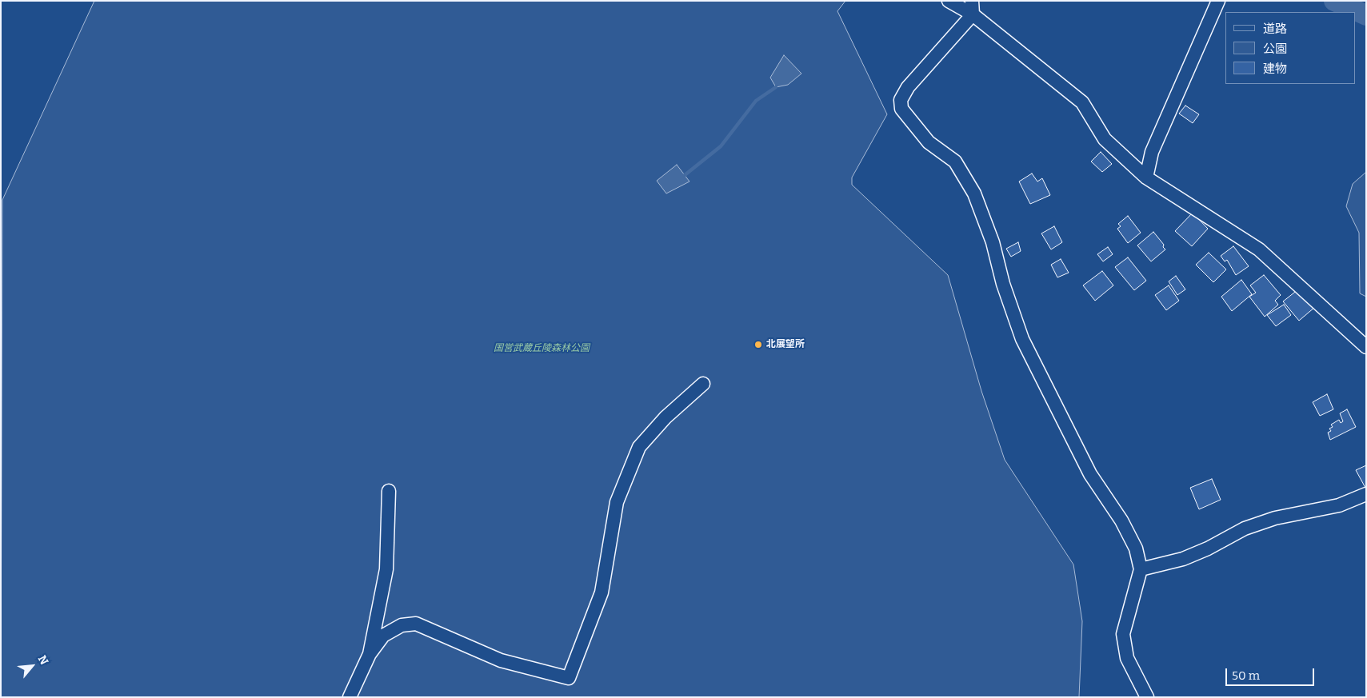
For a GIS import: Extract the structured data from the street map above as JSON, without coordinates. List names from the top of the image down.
{
  "parks": ["国営武蔵丘陵森林公園"],
  "places": ["北展望所"],
  "legend": ["道路", "公園", "建物"],
  "scale_bar": "50 m",
  "north": "top right"
}
